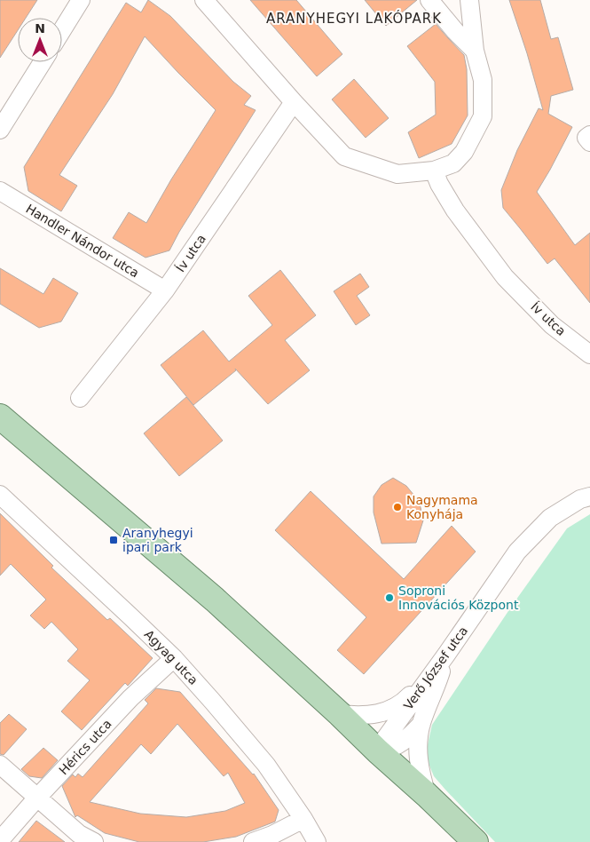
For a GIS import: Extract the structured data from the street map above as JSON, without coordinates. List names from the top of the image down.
{
  "streets": {
    "street": [
      "Handler Nándor utca",
      "Ív utca",
      "Agyag utca",
      "Verő József utca",
      "Hérics utca"
    ]
  },
  "crossings": [
    ["Handler Nándor utca", "Ív utca"],
    ["Agyag utca", "Hérics utca"]
  ],
  "districts": ["ARANYHEGYI LAKÓPARK"],
  "places": {
    "other": ["Nagymama Konyhája", "Soproni Innovációs Központ"],
    "transit": ["Aranyhegyi ipari park"]
  },
  "north": "top"
}
